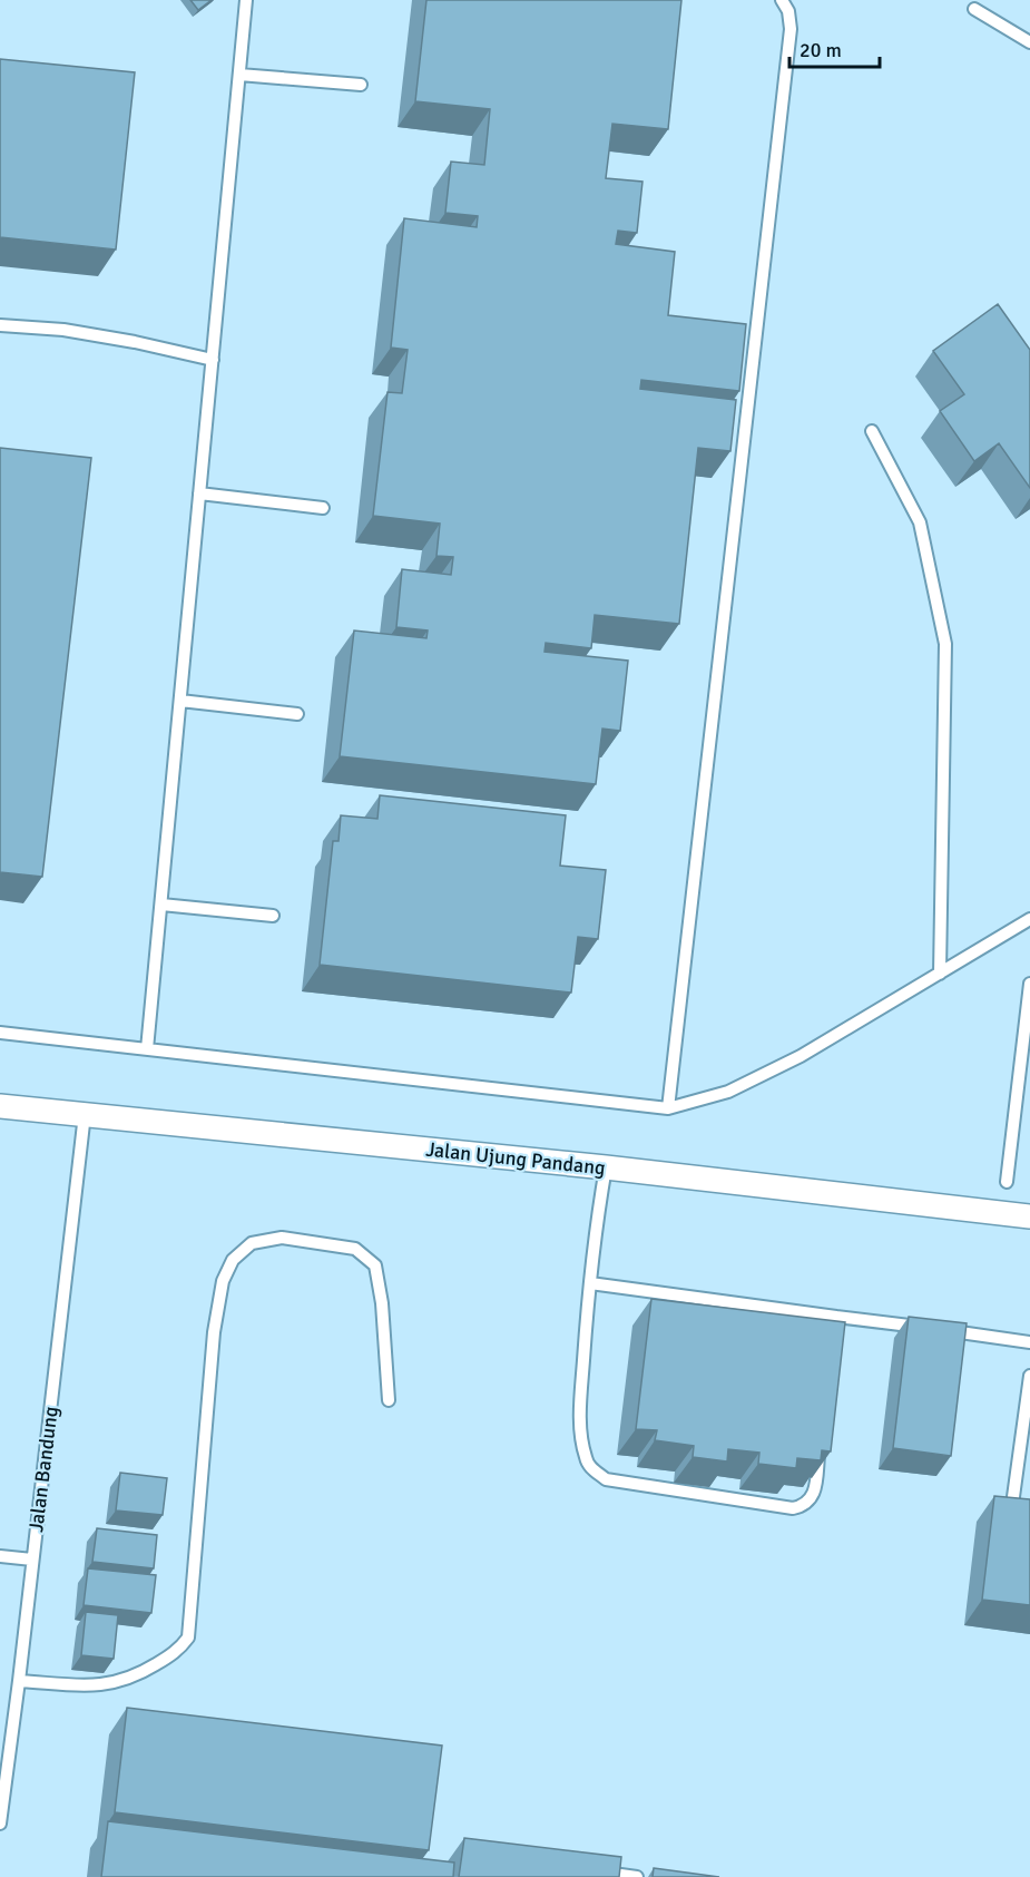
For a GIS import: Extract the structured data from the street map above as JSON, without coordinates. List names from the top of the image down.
{
  "streets": {
    "street": ["Jalan Ujung Pandang"],
    "lane": ["Jalan Bandung"]
  },
  "crossings": [
    ["Jalan Ujung Pandang", "Jalan Bandung"]
  ],
  "scale_bar": "20 m"
}
